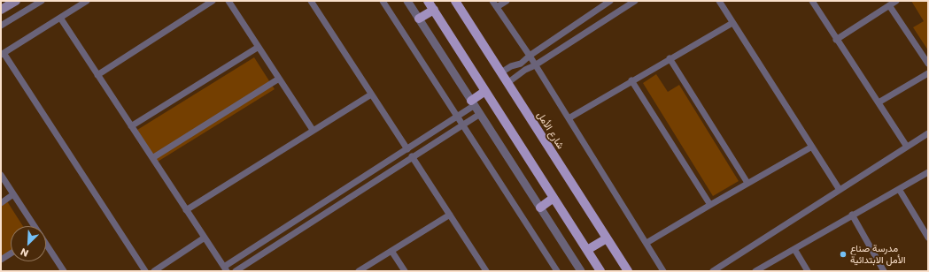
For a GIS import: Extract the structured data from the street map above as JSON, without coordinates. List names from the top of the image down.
{
  "streets": {
    "main road": ["شارع الأمل"]
  },
  "places": ["مدرسة صناع الأمل الابتدائية"],
  "north": "bottom left"
}
